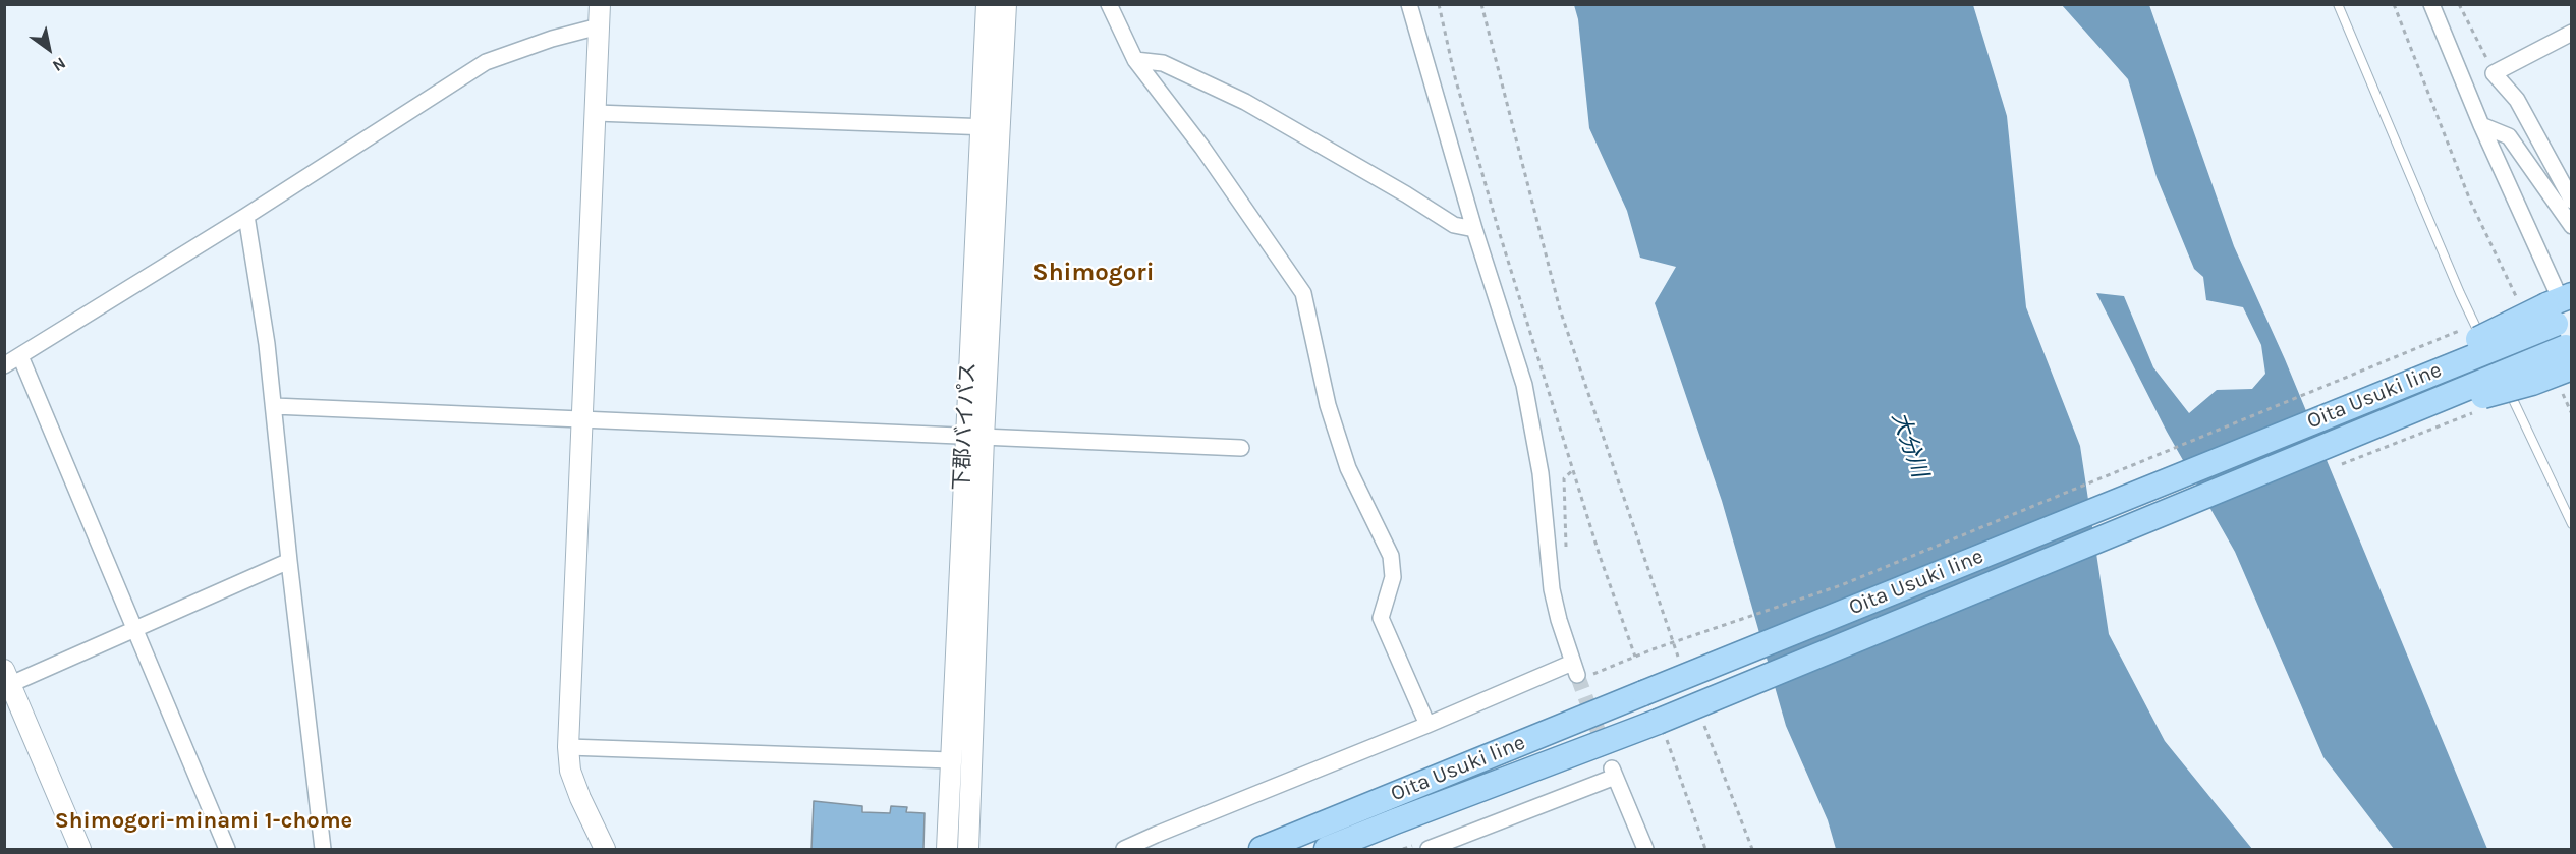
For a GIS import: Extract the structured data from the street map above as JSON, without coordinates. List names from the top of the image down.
{
  "streets": {
    "main road": ["Oita Usuki line"],
    "street": ["下郡バイパス"]
  },
  "districts": ["Shimogori", "Shimogori-minami 1-chome"],
  "water": ["大分川"],
  "north": "bottom right"
}
